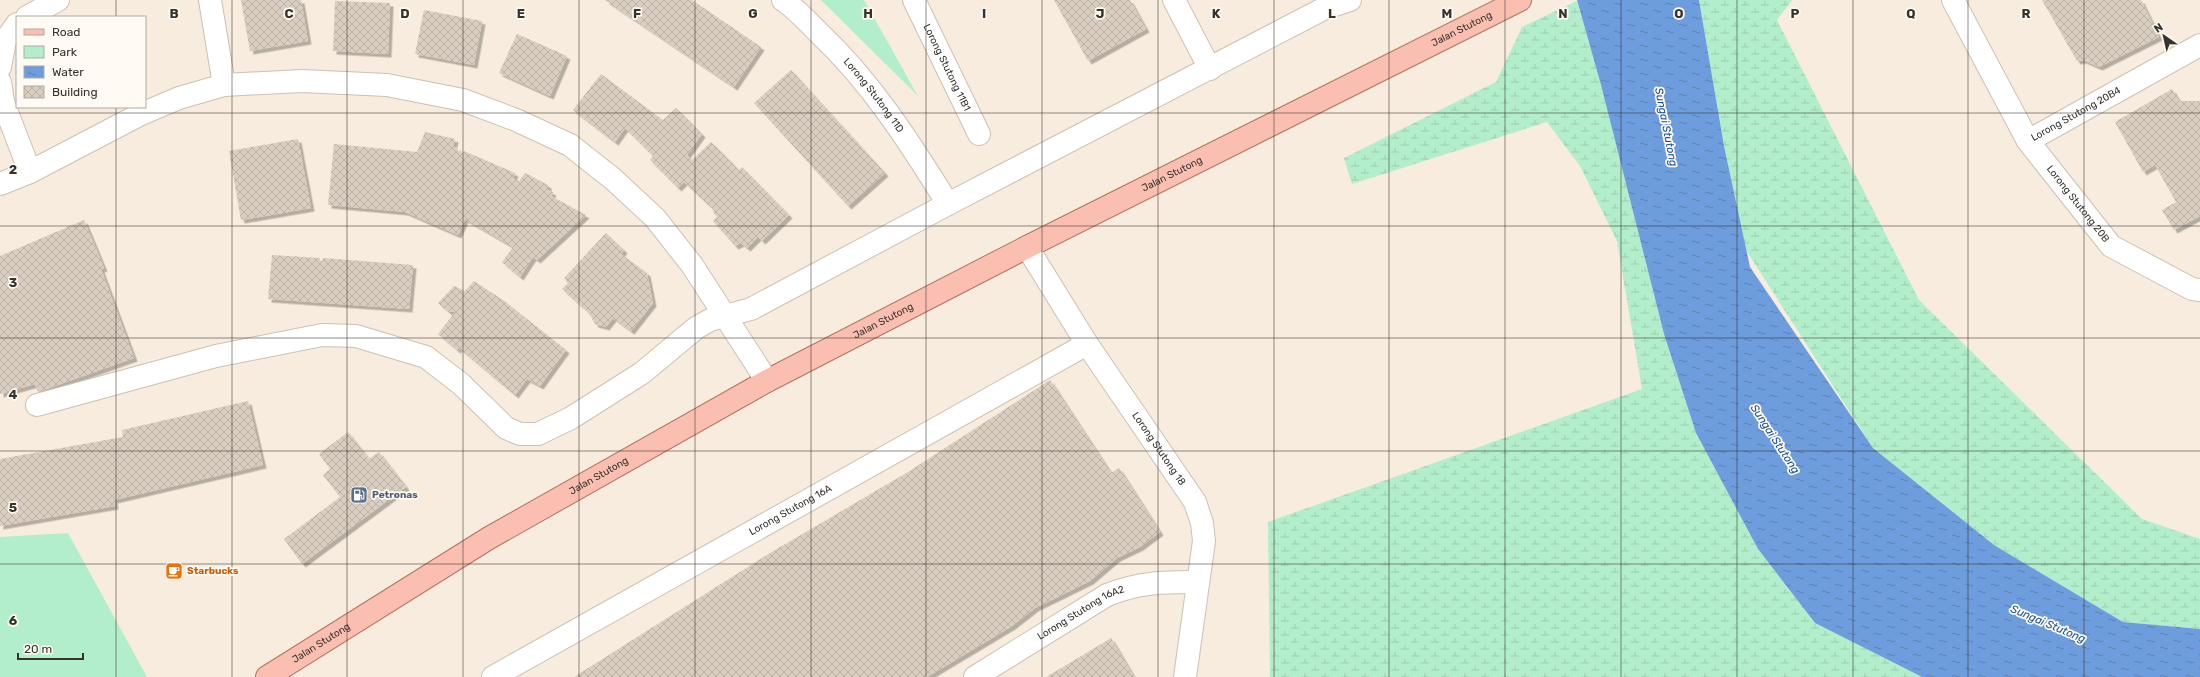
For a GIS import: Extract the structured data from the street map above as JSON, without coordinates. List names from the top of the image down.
{
  "streets": {
    "main road": ["Jalan Stutong"],
    "street": [
      "Lorong Stutong 11B1",
      "Lorong Stutong 11D",
      "Lorong Stutong 20B4",
      "Lorong Stutong 20B",
      "Lorong Stutong 18",
      "Lorong Stutong 16A",
      "Lorong Stutong 16A2"
    ]
  },
  "crossings": [
    ["Jalan Stutong", "Lorong Stutong 18"],
    ["Lorong Stutong 20B4", "Lorong Stutong 20B"],
    ["Lorong Stutong 18", "Lorong Stutong 16A"],
    ["Lorong Stutong 18", "Lorong Stutong 16A2"]
  ],
  "water": ["Sungai Stutong"],
  "places": {
    "fuel station": ["Petronas"],
    "cafe": ["Starbucks"]
  },
  "legend": [
    "Road",
    "Park",
    "Water",
    "Building"
  ],
  "scale_bar": "20 m",
  "north": "top left",
  "grid": {
    "columns": [
      "B",
      "C",
      "D",
      "E",
      "F",
      "G",
      "H",
      "I",
      "J",
      "K",
      "L",
      "M",
      "N",
      "O",
      "P",
      "Q",
      "R"
    ],
    "rows": [
      "2",
      "3",
      "4",
      "5",
      "6"
    ]
  }
}
